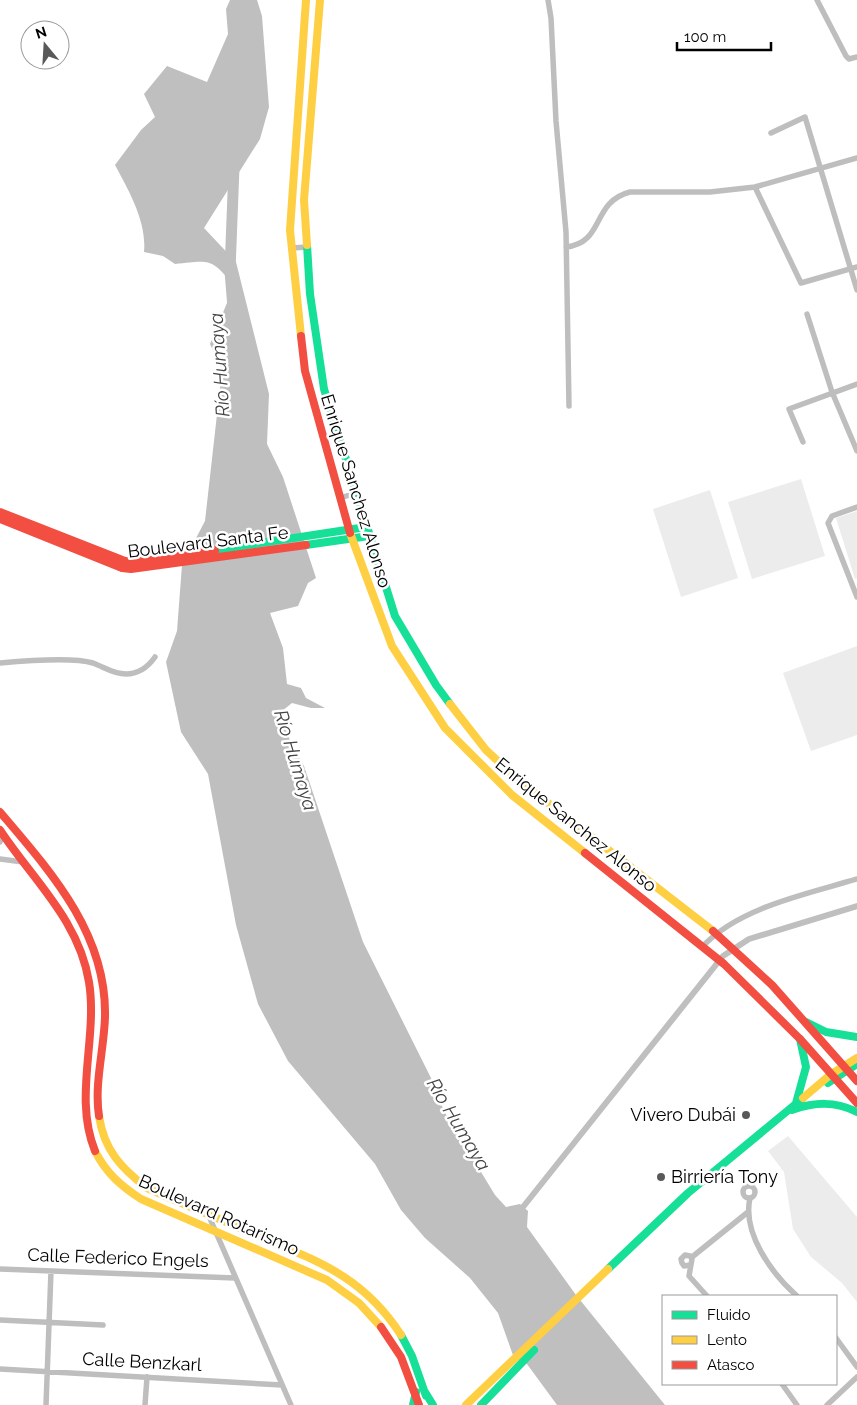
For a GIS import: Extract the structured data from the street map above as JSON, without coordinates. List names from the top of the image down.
{
  "streets": {
    "street": [
      "Enrique Sanchez Alonso",
      "Boulevard Santa Fe",
      "Boulevard Rotarismo",
      "Calle Federico Engels",
      "Calle Benzkarl"
    ]
  },
  "crossings": [
    ["Enrique Sanchez Alonso", "Boulevard Santa Fe"]
  ],
  "water": ["Río Humaya"],
  "places": ["Vivero Dubái", "Birriería Tony"],
  "legend": ["Fluido", "Lento", "Atasco"],
  "scale_bar": "100 m",
  "north": "top"
}
